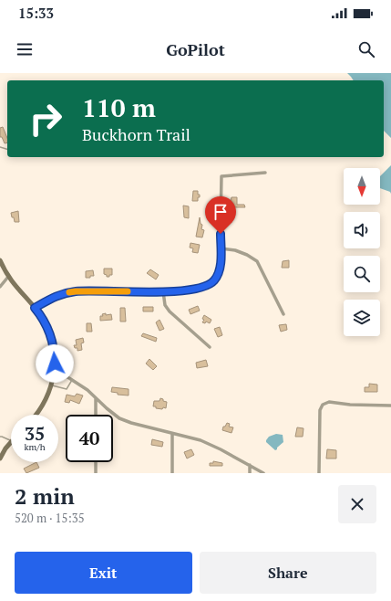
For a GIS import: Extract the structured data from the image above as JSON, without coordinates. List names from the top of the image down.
{
  "north": "bottom",
  "page": {
    "status": "15:33",
    "header": "GoPilot",
    "turn": ["110 m", "Buckhorn Trail"],
    "speed": "35 km/h",
    "limit": "40",
    "heading": ["2 min", "520 m · 15:35"],
    "buttons": ["Exit", "Share"]
  }
}
